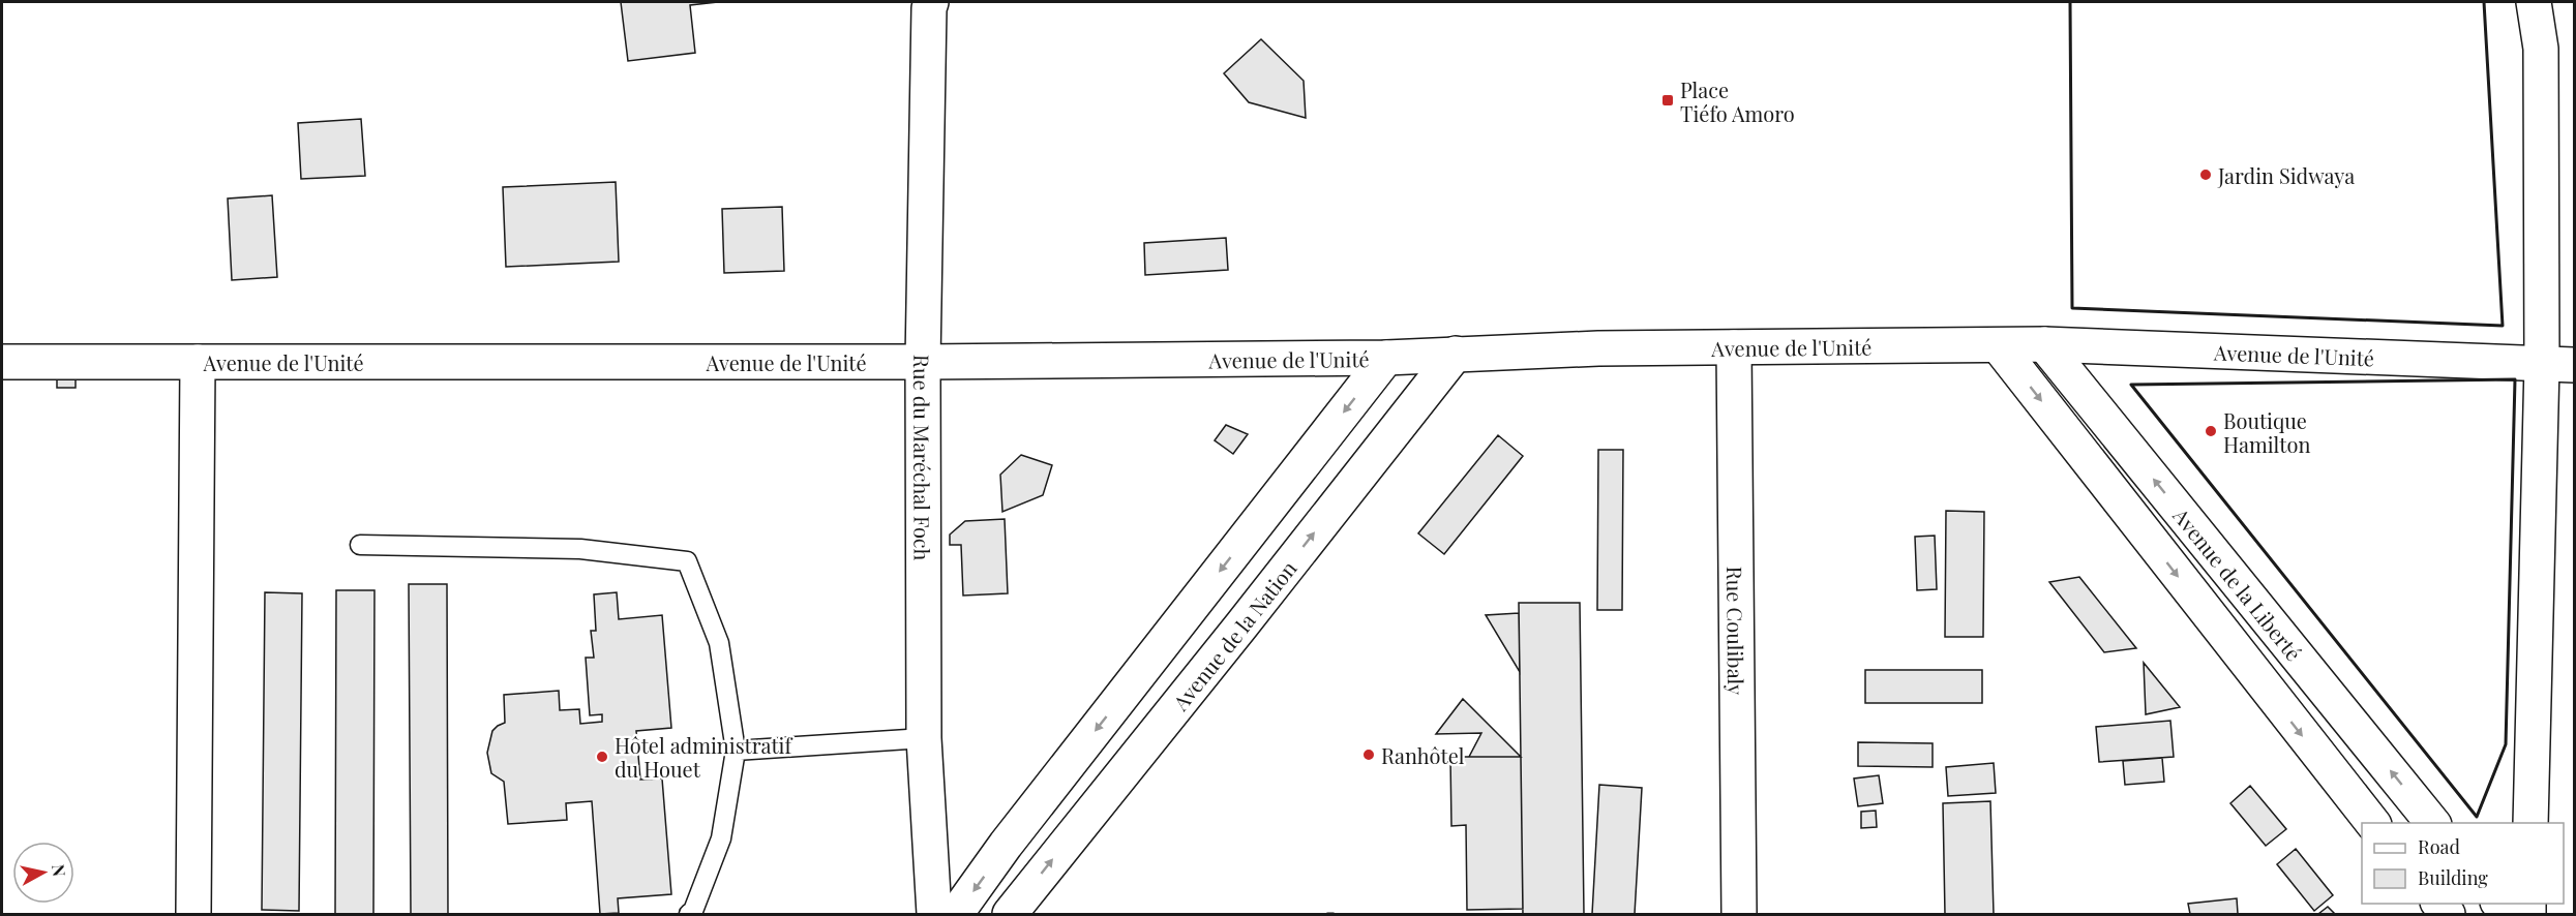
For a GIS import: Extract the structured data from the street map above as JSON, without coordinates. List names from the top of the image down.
{
  "streets": {
    "street": [
      "Avenue de l'Unité",
      "Rue du Maréchal Foch",
      "Avenue de la Liberté",
      "Rue Coulibaly",
      "Avenue de la Nation"
    ]
  },
  "crossings": [
    ["Avenue de l'Unité", "Rue du Maréchal Foch"],
    ["Avenue de l'Unité", "Avenue de la Liberté"],
    ["Avenue de l'Unité", "Rue Coulibaly"],
    ["Avenue de l'Unité", "Avenue de la Nation"]
  ],
  "places": {
    "transit": ["Place Tiéfo Amoro"],
    "other": [
      "Jardin Sidwaya",
      "Boutique Hamilton",
      "Ranhôtel",
      "Hôtel administratif du Houet"
    ]
  },
  "legend": ["Road", "Building"],
  "north": "right"
}
